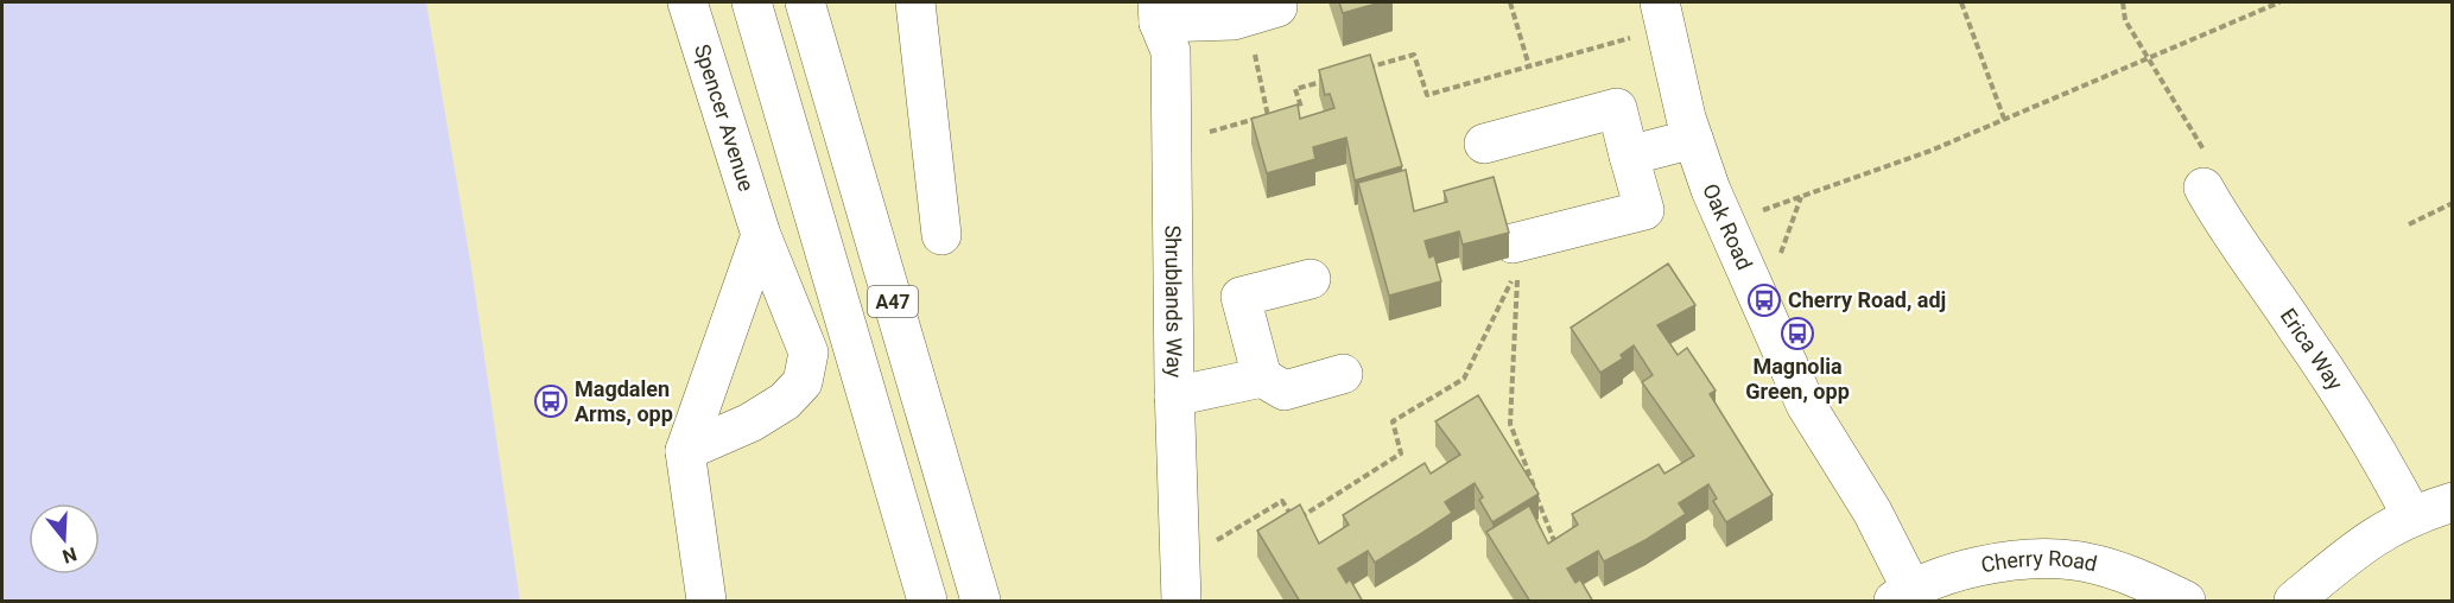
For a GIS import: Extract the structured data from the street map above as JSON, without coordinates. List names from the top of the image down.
{
  "streets": {
    "main road": [
      "Spencer Avenue",
      "Oak Road",
      "Shrublands Way",
      "A47",
      "Erica Way",
      "Cherry Road"
    ]
  },
  "crossings": [
    ["Oak Road", "Cherry Road"]
  ],
  "places": {
    "bus stop": ["Cherry Road, adj", "Magnolia Green, opp", "Magdalen Arms, opp"]
  },
  "north": "bottom"
}
